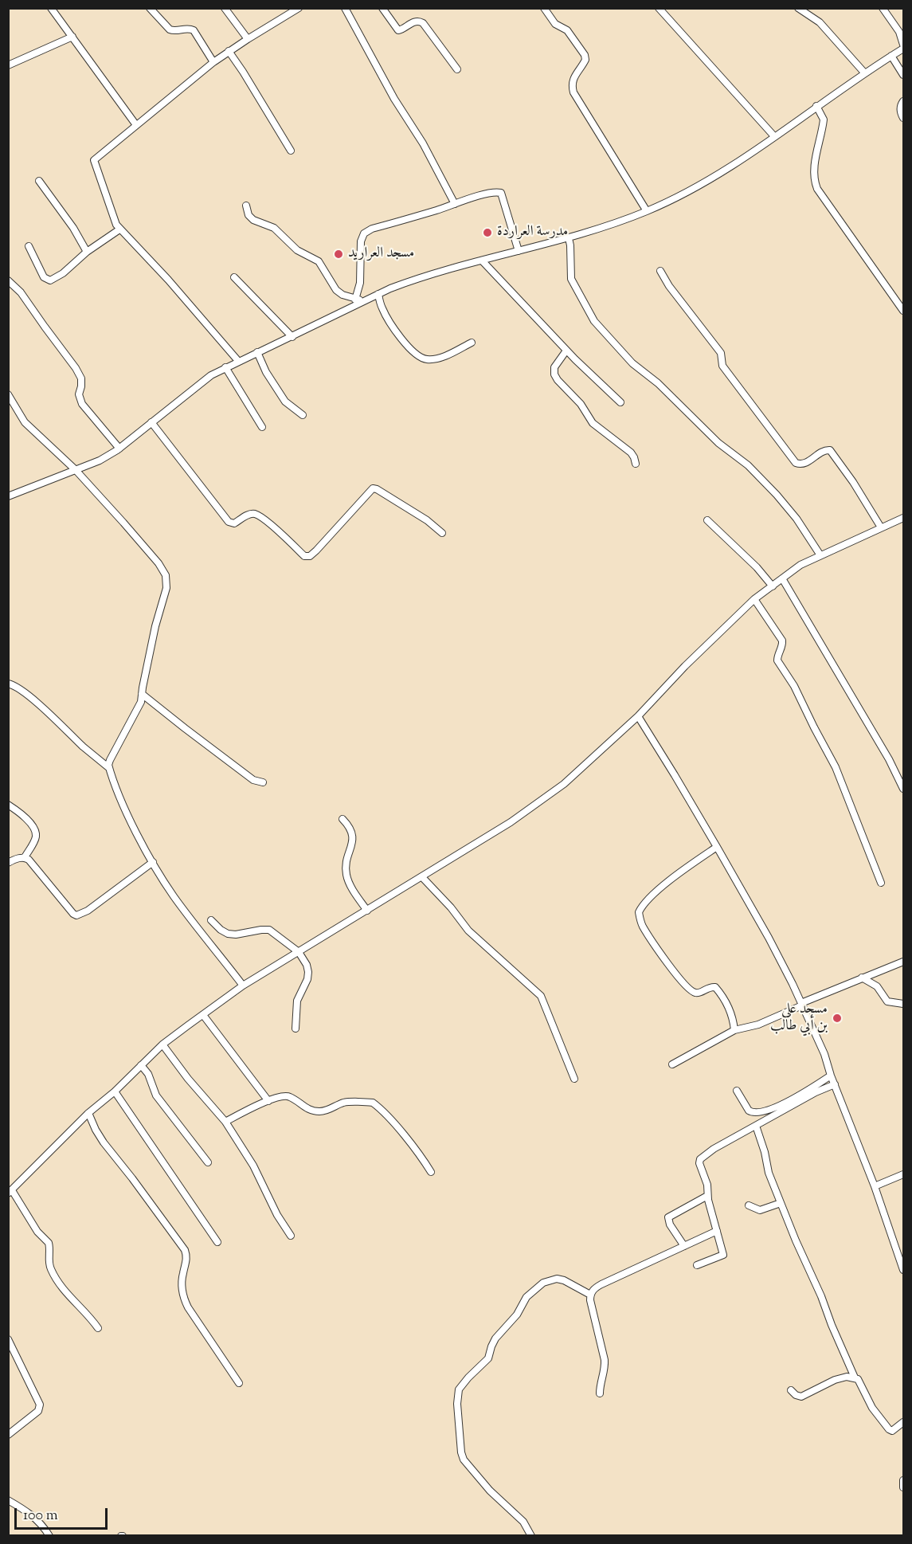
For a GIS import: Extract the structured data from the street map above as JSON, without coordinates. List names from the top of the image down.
{
  "places": ["مدرسة العراردة", "مسجد العراريد", "مسجد علي بن أبي طالب"],
  "scale_bar": "100 m"
}
